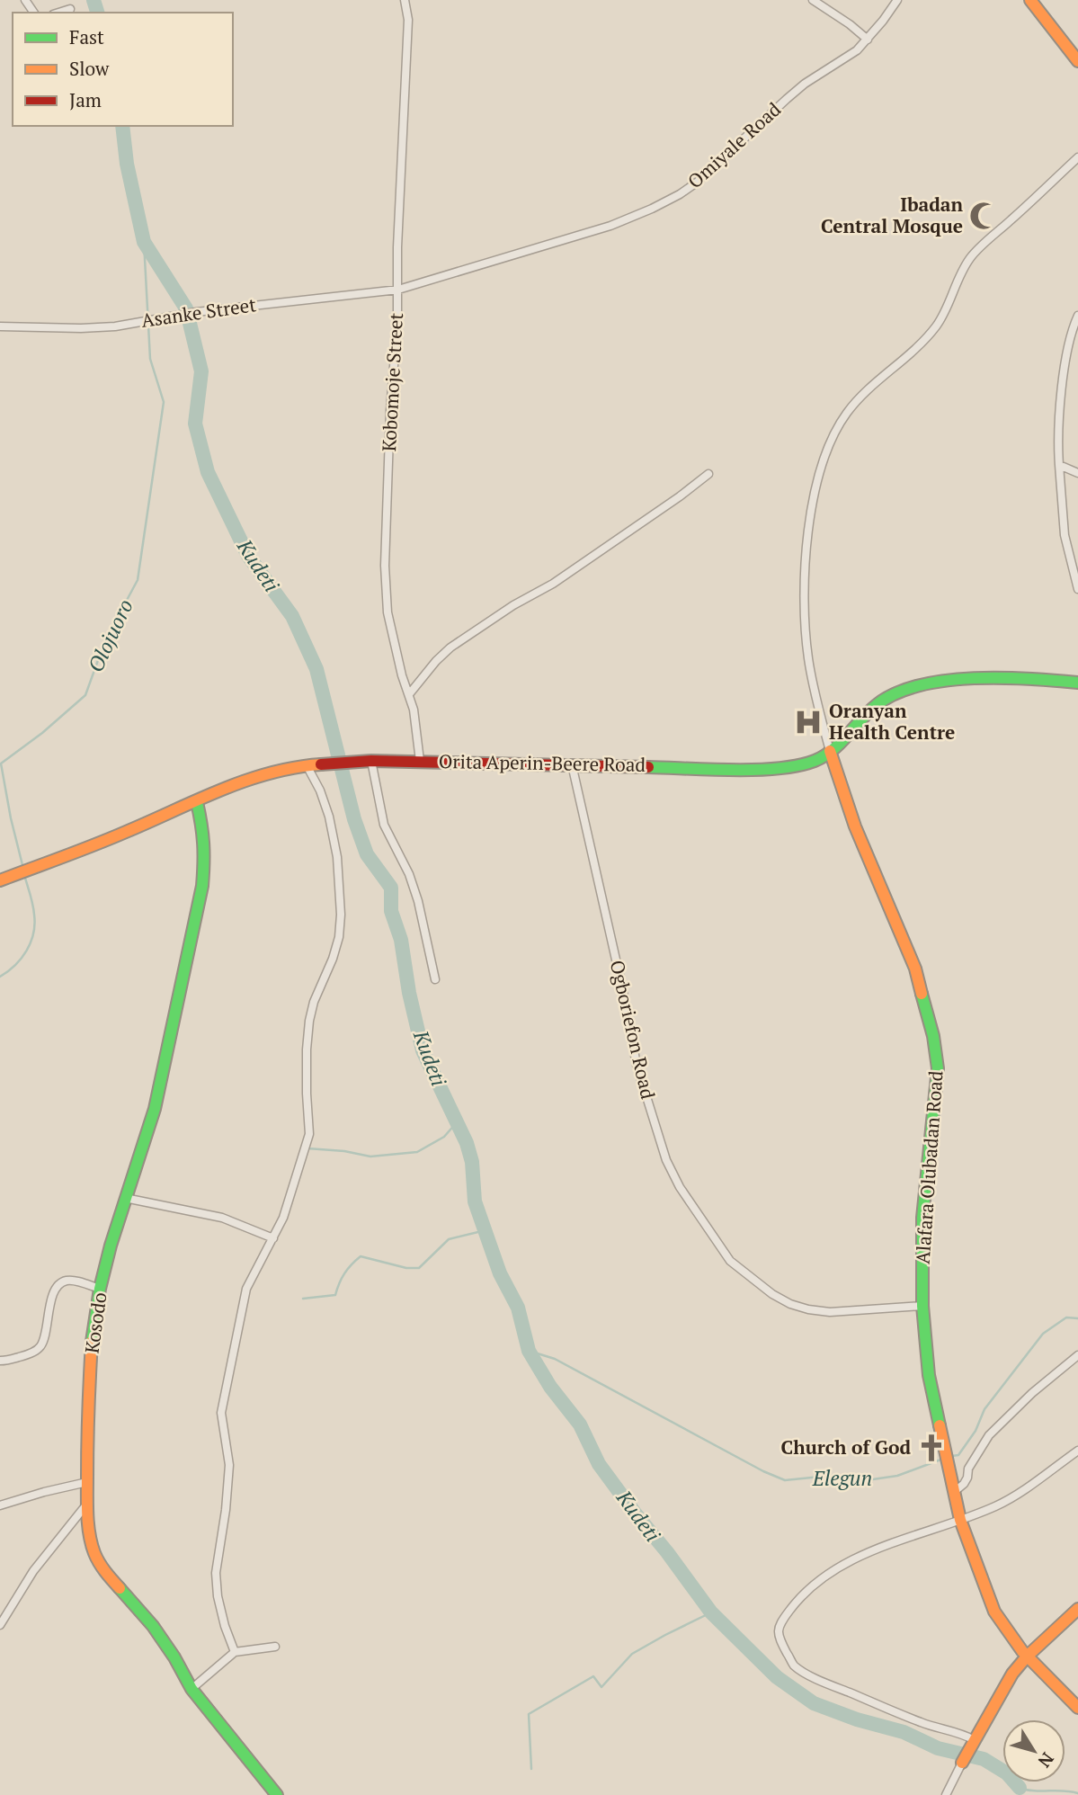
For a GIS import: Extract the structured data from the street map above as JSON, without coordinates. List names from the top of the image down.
{
  "streets": {
    "main road": ["Orita Aperin-Beere Road", "Alafara Olubadan Road", "Kosodo"],
    "street": [
      "Omiyale Road",
      "Asanke Street",
      "Kobomoje Street",
      "Ogboriefon Road"
    ]
  },
  "crossings": [
    ["Omiyale Road", "Asanke Street"],
    ["Omiyale Road", "Kobomoje Street"],
    ["Asanke Street", "Kobomoje Street"],
    ["Kobomoje Street", "Orita Aperin-Beere Road"],
    ["Orita Aperin-Beere Road", "Ogboriefon Road"],
    ["Orita Aperin-Beere Road", "Alafara Olubadan Road"],
    ["Orita Aperin-Beere Road", "Kosodo"],
    ["Ogboriefon Road", "Alafara Olubadan Road"]
  ],
  "water": ["Kudeti", "Olojuoro", "Elegun"],
  "places": {
    "mosque": ["Ibadan Central Mosque"],
    "hospital": ["Oranyan Health Centre"],
    "church": ["Church of God"]
  },
  "legend": ["Fast", "Slow", "Jam"],
  "north": "bottom right"
}
